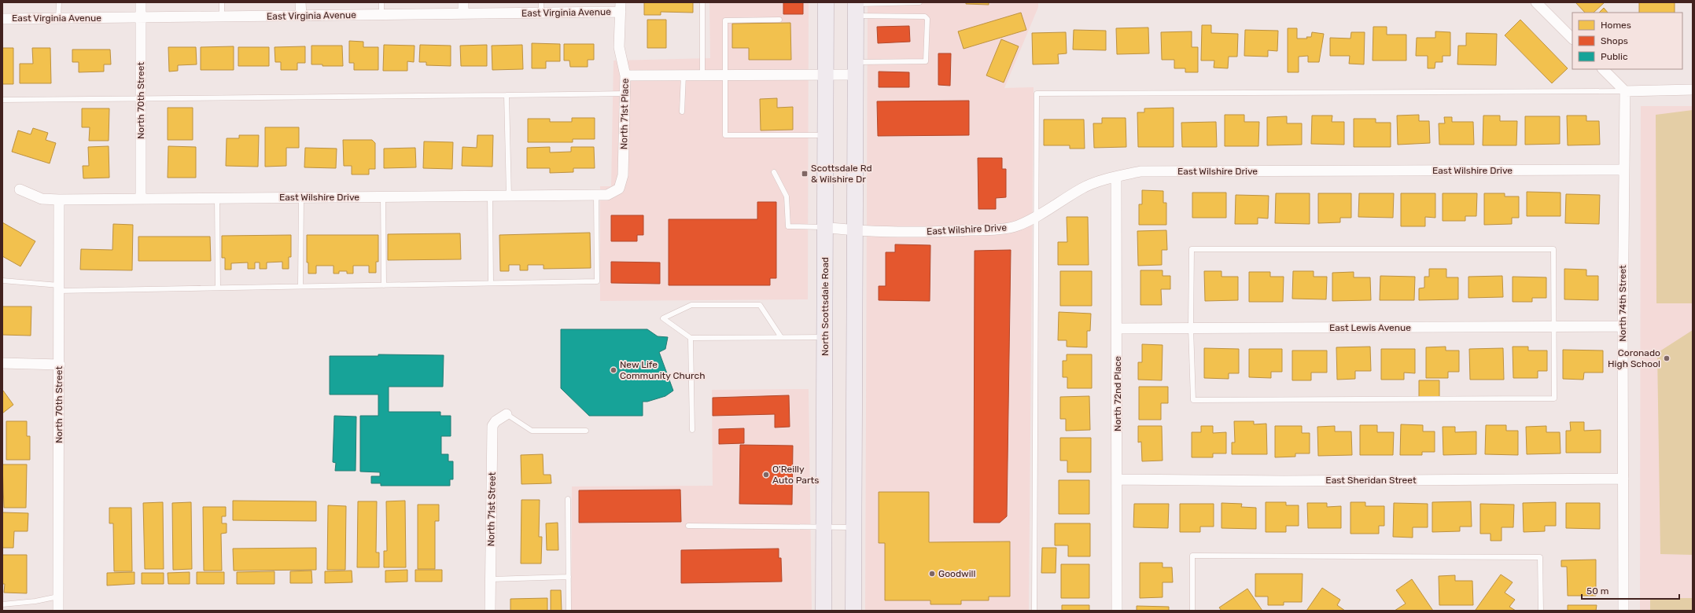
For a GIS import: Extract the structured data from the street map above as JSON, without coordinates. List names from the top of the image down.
{
  "streets": {
    "main road": ["North Scottsdale Road"],
    "street": [
      "East Virginia Avenue",
      "North 70th Street",
      "North 71st Place",
      "East Wilshire Drive",
      "North 74th Street",
      "East Lewis Avenue",
      "North 72nd Place",
      "East Sheridan Street",
      "North 71st Street"
    ]
  },
  "crossings": [
    ["East Virginia Avenue", "North 70th Street"],
    ["East Virginia Avenue", "North 71st Place"],
    ["North 70th Street", "East Wilshire Drive"],
    ["North 71st Place", "East Wilshire Drive"],
    ["East Wilshire Drive", "North 74th Street"],
    ["East Wilshire Drive", "North Scottsdale Road"],
    ["East Wilshire Drive", "North 72nd Place"],
    ["North 74th Street", "East Lewis Avenue"],
    ["North 74th Street", "East Sheridan Street"],
    ["East Lewis Avenue", "North 72nd Place"],
    ["North 72nd Place", "East Sheridan Street"]
  ],
  "places": {
    "transit": ["Scottsdale Rd & Wilshire Dr"],
    "other": [
      "Coronado High School",
      "New Life Community Church",
      "O'Reilly Auto Parts",
      "Goodwill"
    ]
  },
  "legend": ["Homes", "Shops", "Public"],
  "scale_bar": "50 m"
}
